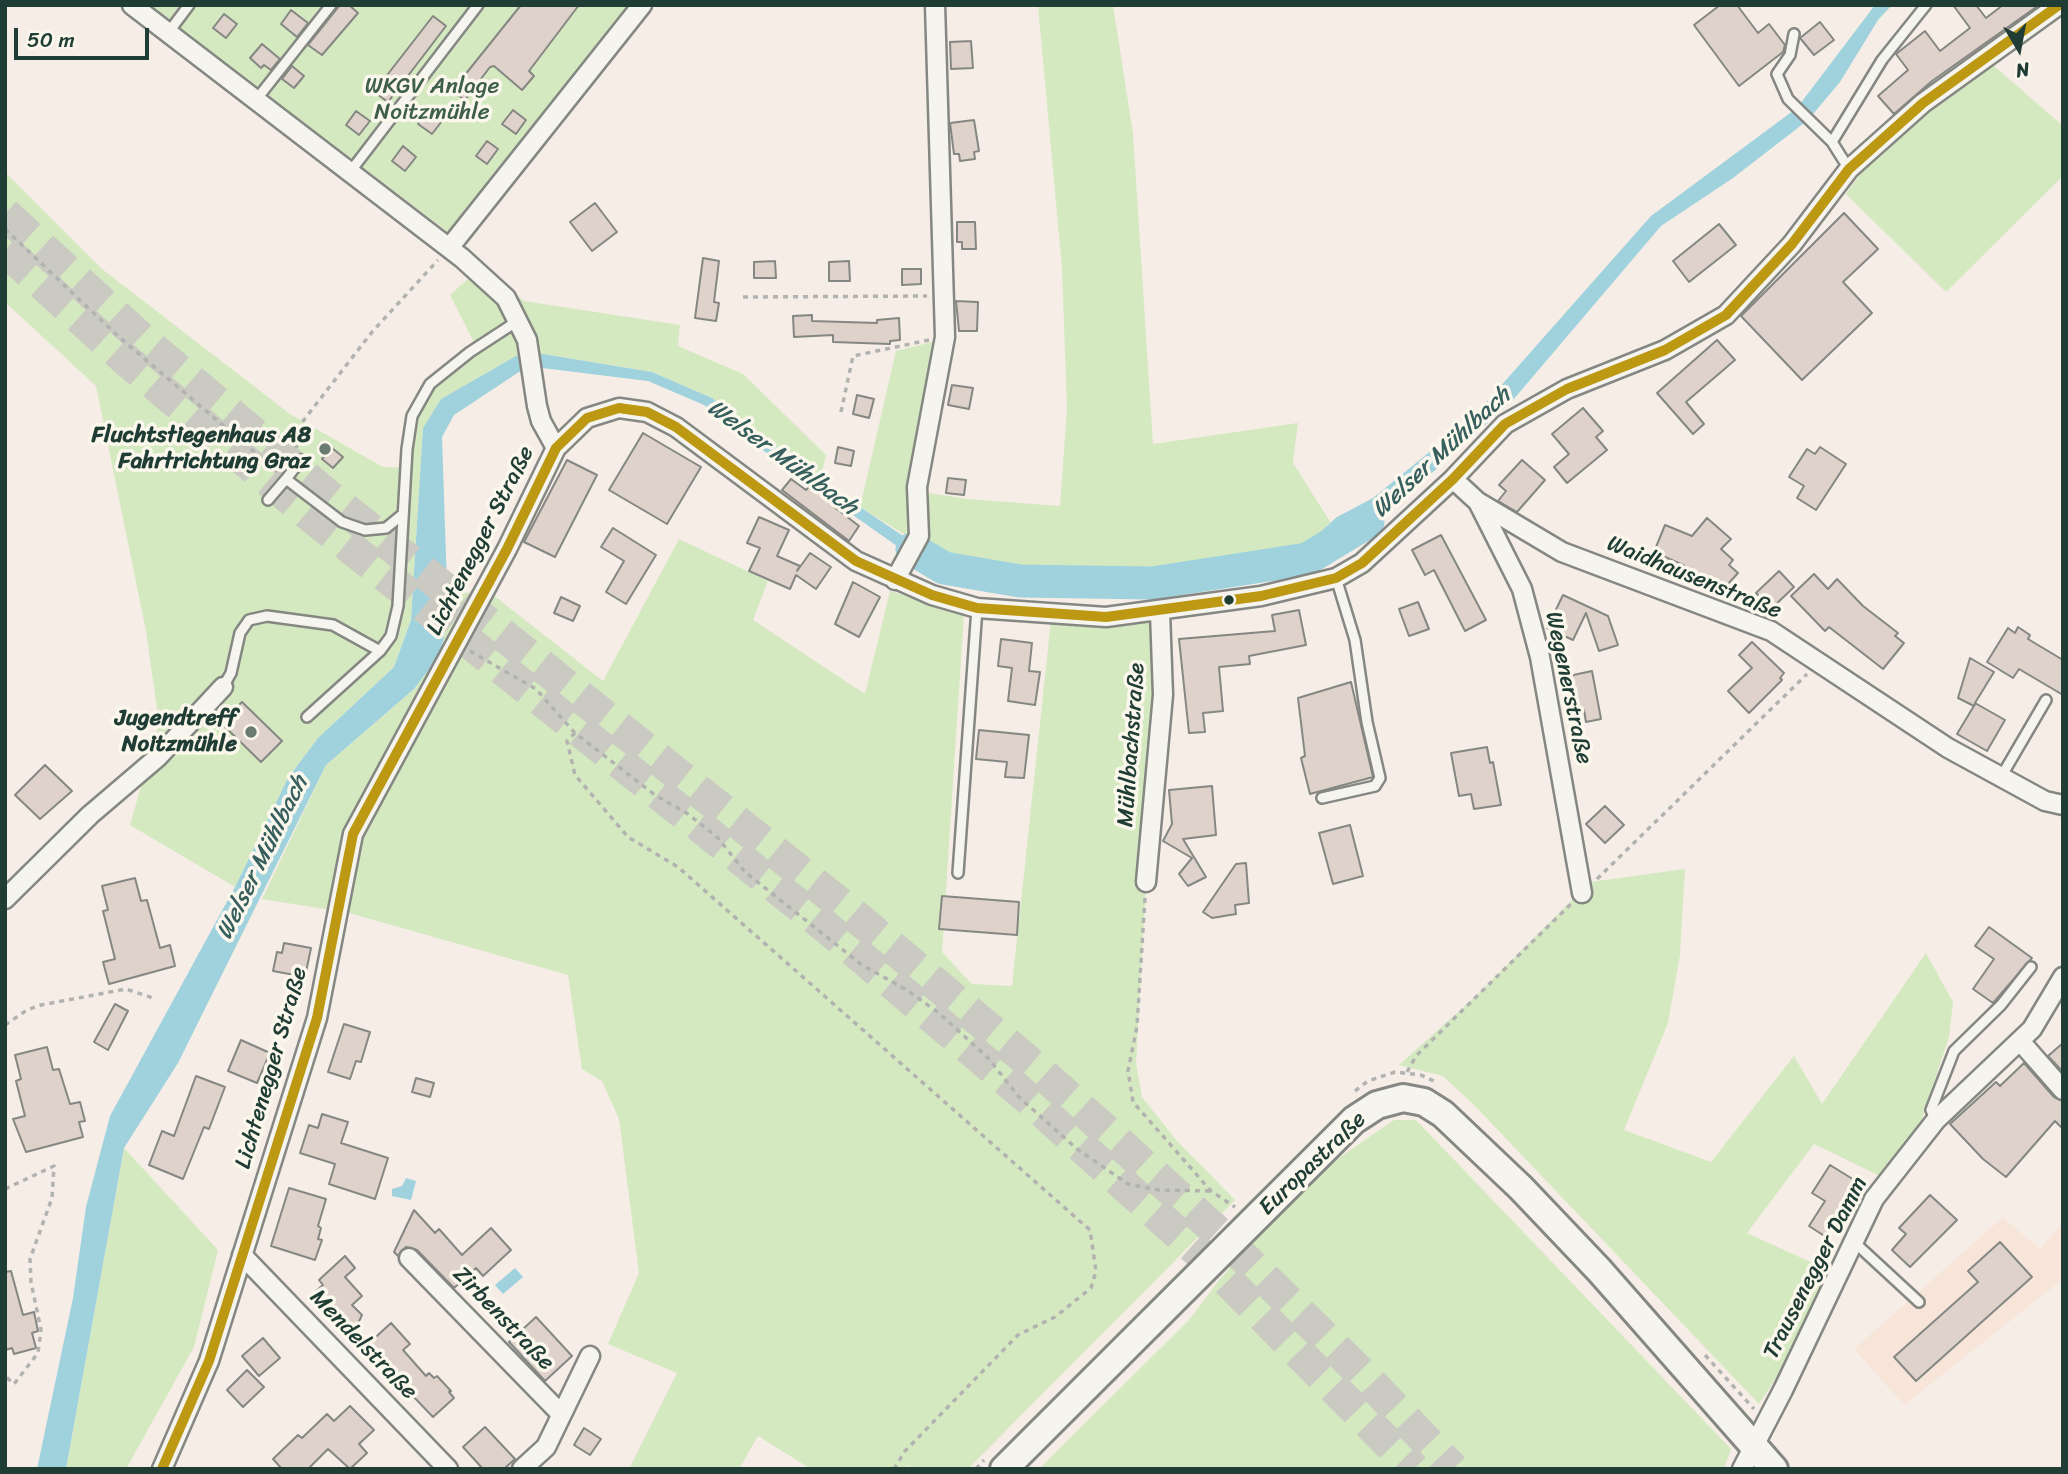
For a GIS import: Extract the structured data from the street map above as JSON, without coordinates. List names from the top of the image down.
{
  "streets": {
    "street": [
      "Lichtenegger Straße",
      "Waidhausenstraße",
      "Wegenerstraße",
      "Mühlbachstraße",
      "Europastraße",
      "Trausenegger Damm",
      "Zirbenstraße",
      "Mendelstraße"
    ]
  },
  "crossings": [
    ["Lichtenegger Straße", "Waidhausenstraße"],
    ["Lichtenegger Straße", "Mühlbachstraße"],
    ["Lichtenegger Straße", "Mendelstraße"],
    ["Waidhausenstraße", "Wegenerstraße"],
    ["Europastraße", "Trausenegger Damm"]
  ],
  "water": ["Welser Mühlbach"],
  "parks": ["WKGV Anlage Noitzmühle"],
  "places": ["Fluchtstiegenhaus A8 Fahrtrichtung Graz", "Jugendtreff Noitzmühle"],
  "scale_bar": "50 m",
  "north": "bottom"
}
